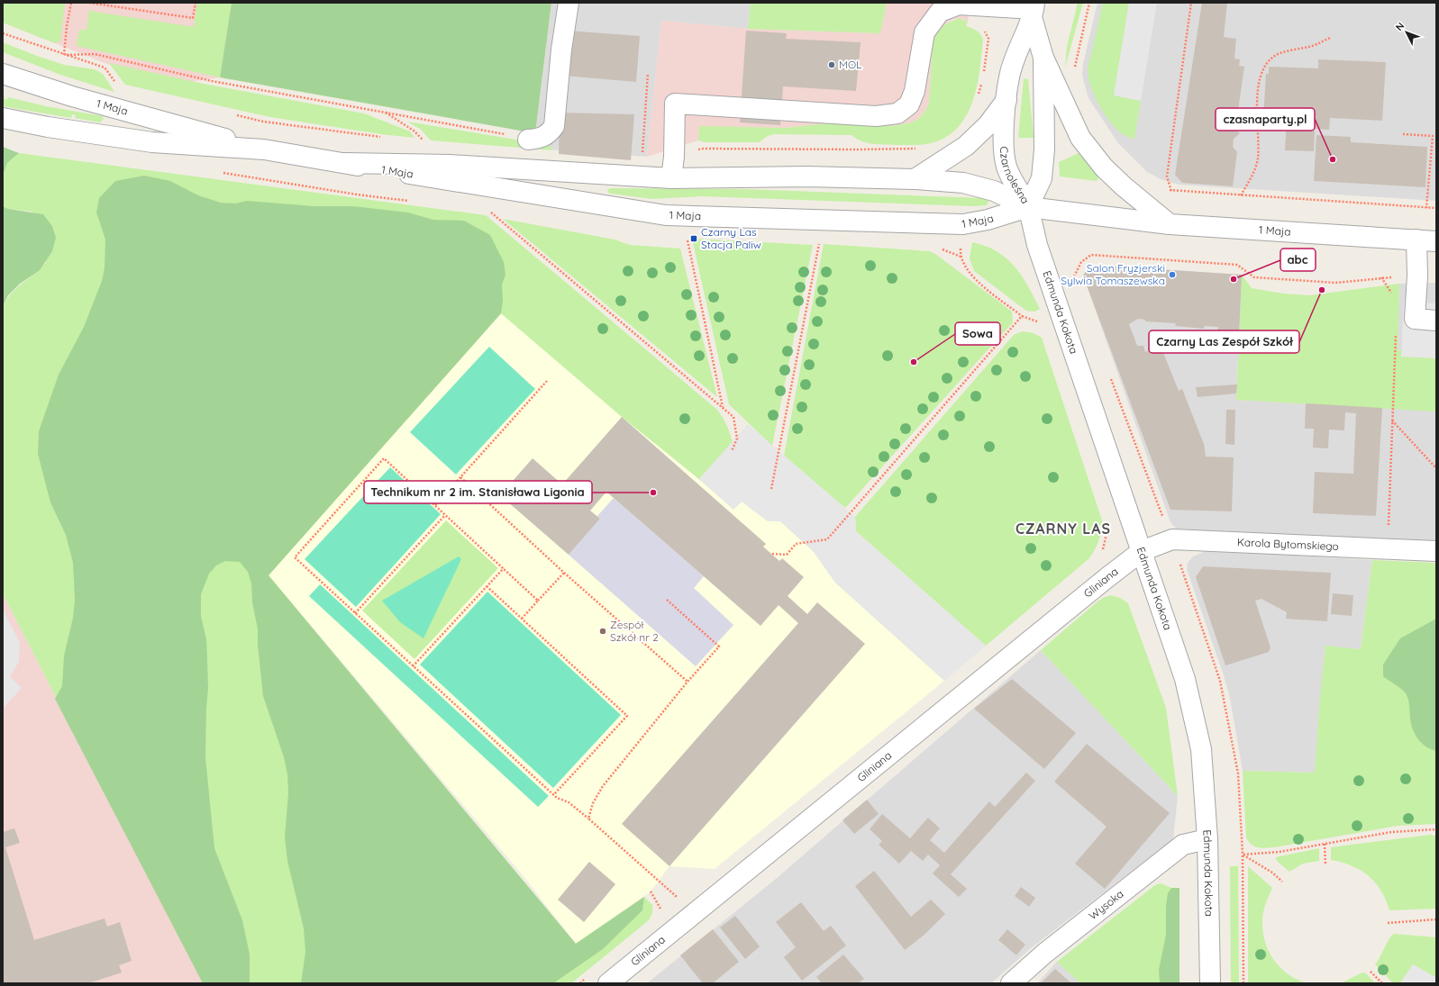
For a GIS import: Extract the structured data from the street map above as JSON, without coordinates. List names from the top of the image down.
{
  "streets": {
    "street": [
      "1 Maja",
      "Czarnoleśna",
      "Edmunda Kokota",
      "Karola Bytomskiego",
      "Gliniana",
      "Wysoka"
    ]
  },
  "crossings": [
    ["1 Maja", "Czarnoleśna"],
    ["1 Maja", "Edmunda Kokota"],
    ["Czarnoleśna", "Edmunda Kokota"],
    ["Edmunda Kokota", "Karola Bytomskiego"],
    ["Edmunda Kokota", "Gliniana"],
    ["Edmunda Kokota", "Wysoka"],
    ["Karola Bytomskiego", "Gliniana"]
  ],
  "districts": ["CZARNY LAS"],
  "places": {
    "other": [
      "MOL",
      "czasnaparty.pl",
      "Salon Fryzjerski Sylwia Tomaszewska",
      "abc",
      "Czarny Las Zespół Szkół",
      "Sowa",
      "Technikum nr 2 im. Stanisława Ligonia",
      "Zespół Szkół nr 2"
    ],
    "transit": ["Czarny Las Stacja Paliw"]
  },
  "north": "top left"
}
